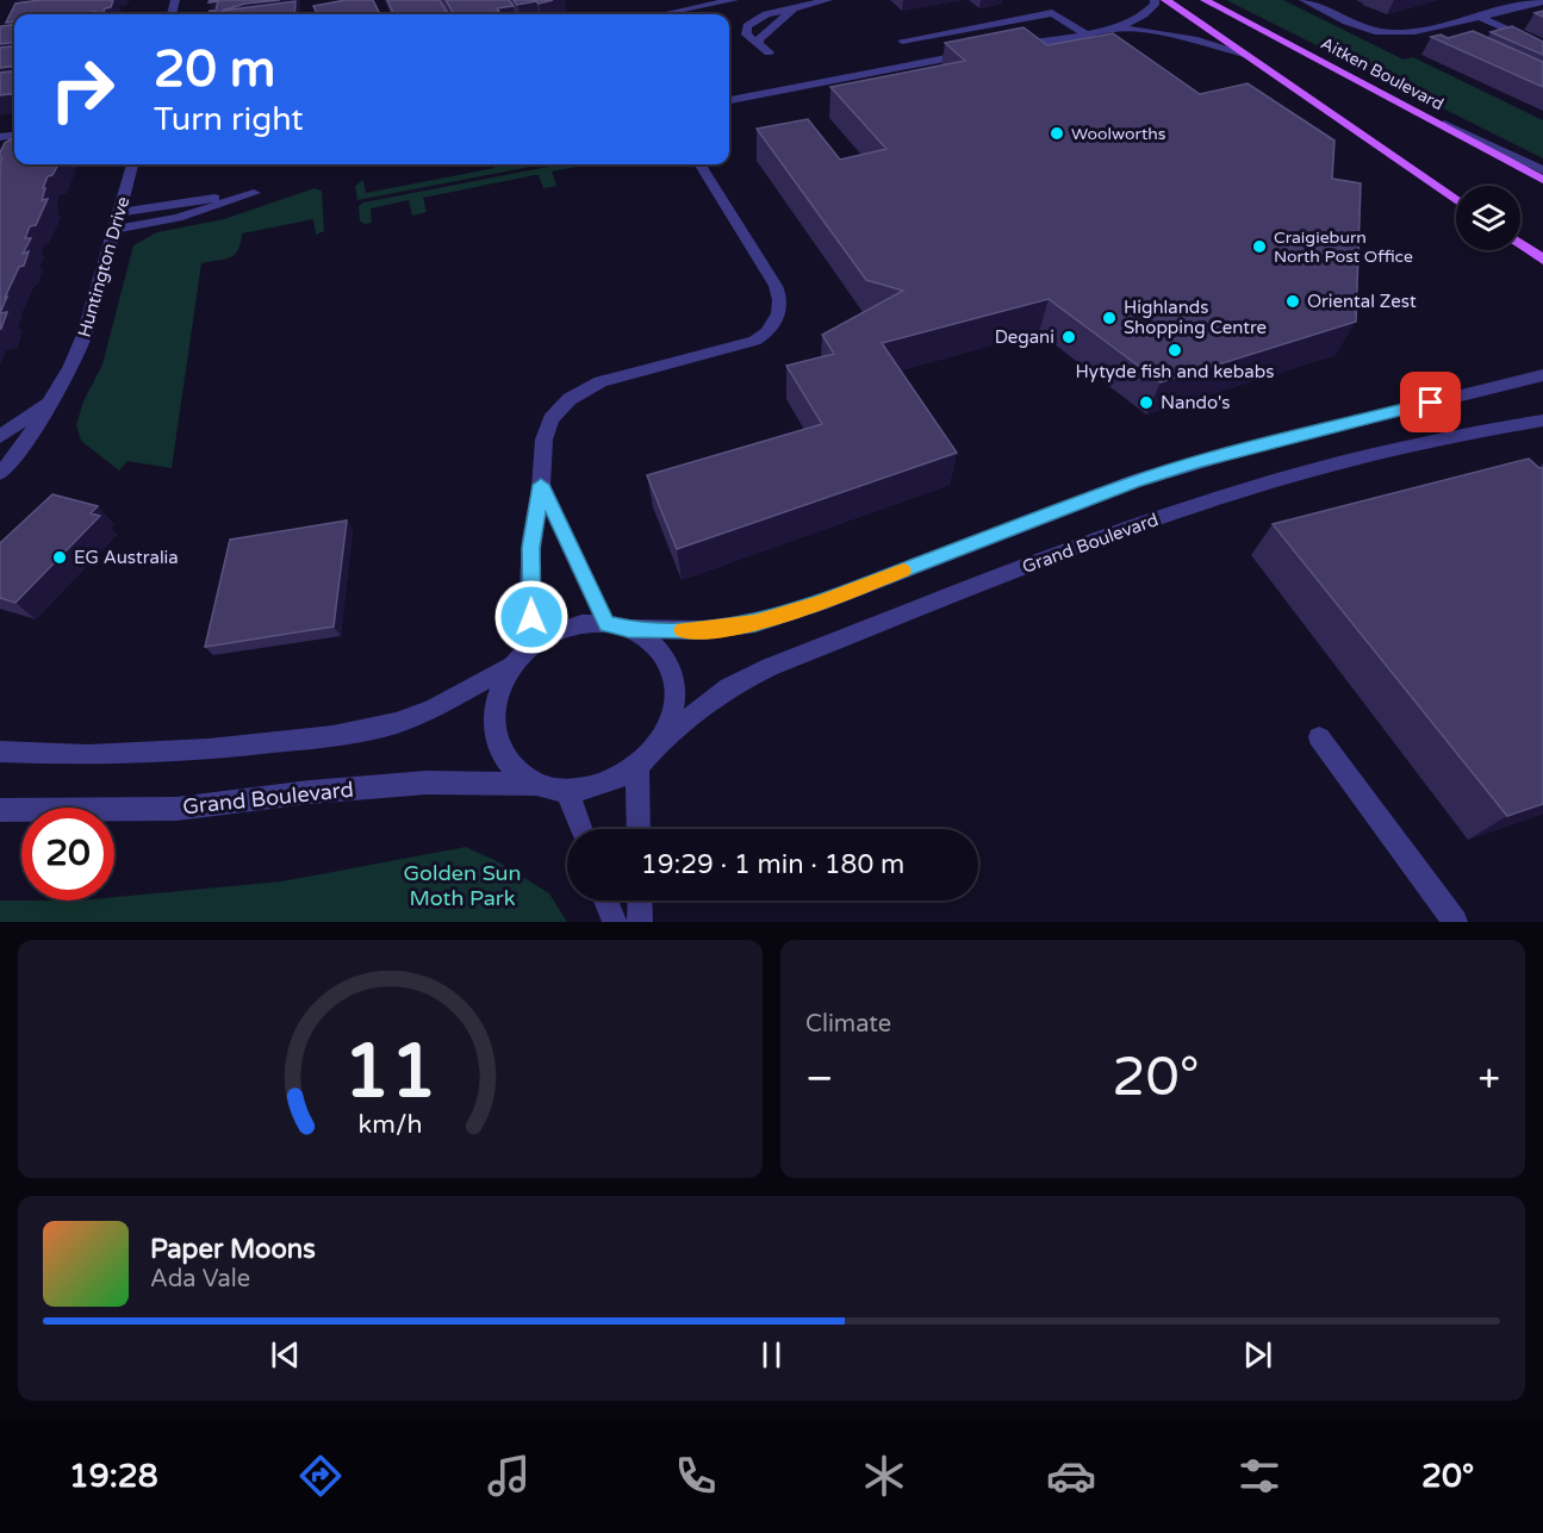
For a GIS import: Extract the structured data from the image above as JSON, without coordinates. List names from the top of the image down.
{
  "streets": {
    "main road": ["Aitken Boulevard"],
    "street": ["Huntington Drive", "Grand Boulevard"]
  },
  "parks": ["Golden Sun Moth Park"],
  "places": [
    "Woolworths",
    "Craigieburn North Post Office",
    "Oriental Zest",
    "Highlands Shopping Centre",
    "Degani",
    "Hytyde fish and kebabs",
    "Nando's",
    "EG Australia"
  ],
  "page": {
    "turn": ["20 m", "Turn right"],
    "limit": "20",
    "trip": "19:29 · 1 min · 180 m",
    "tile": "Climate",
    "heat": ["−", "20°", "+"],
    "song": ["Paper Moons", "Ada Vale"],
    "tabs": ["19:28", "20°"],
    "gauge": ["11", "km/h"]
  }
}
